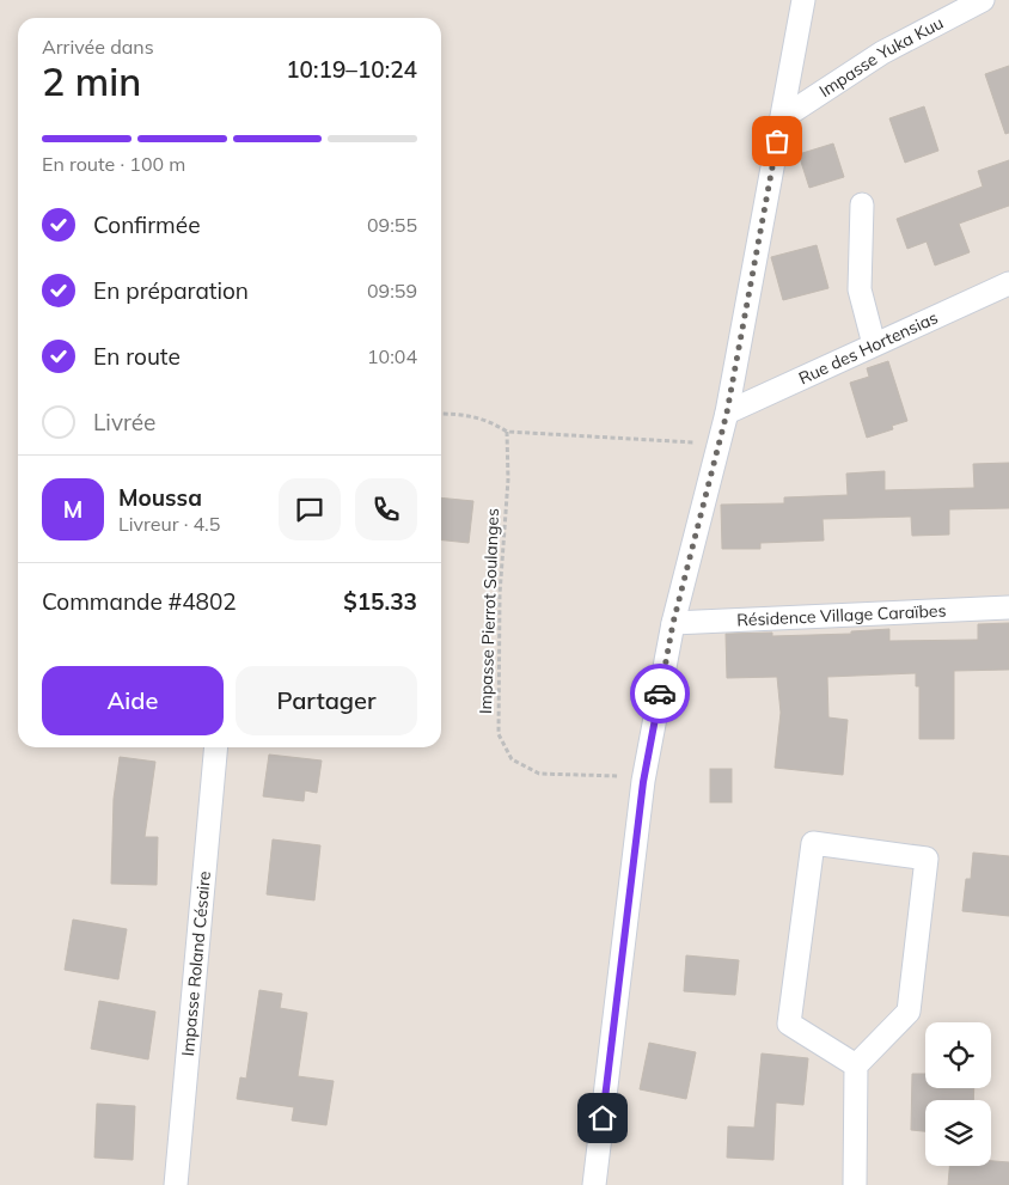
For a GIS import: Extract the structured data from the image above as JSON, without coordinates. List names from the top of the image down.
{
  "streets": {
    "street": [
      "Impasse Yuka Kuu",
      "Rue des Hortensias",
      "Résidence Village Caraïbes",
      "Impasse Roland Césaire"
    ],
    "path": ["Impasse Pierrot Soulanges"]
  },
  "page": {
    "heading": ["2 min", "Arrivée dans", "10:19–10:24"],
    "panel": [
      "Moussa",
      "Livreur · 4.5",
      "Commande #4802",
      "$15.33"
    ],
    "bar": "En route · 100 m",
    "list": [
      ["Confirmée", "09:55"],
      ["En préparation", "09:59"],
      ["En route", "10:04"],
      "Livrée"
    ],
    "round": "M",
    "buttons": ["Aide", "Partager"]
  }
}
